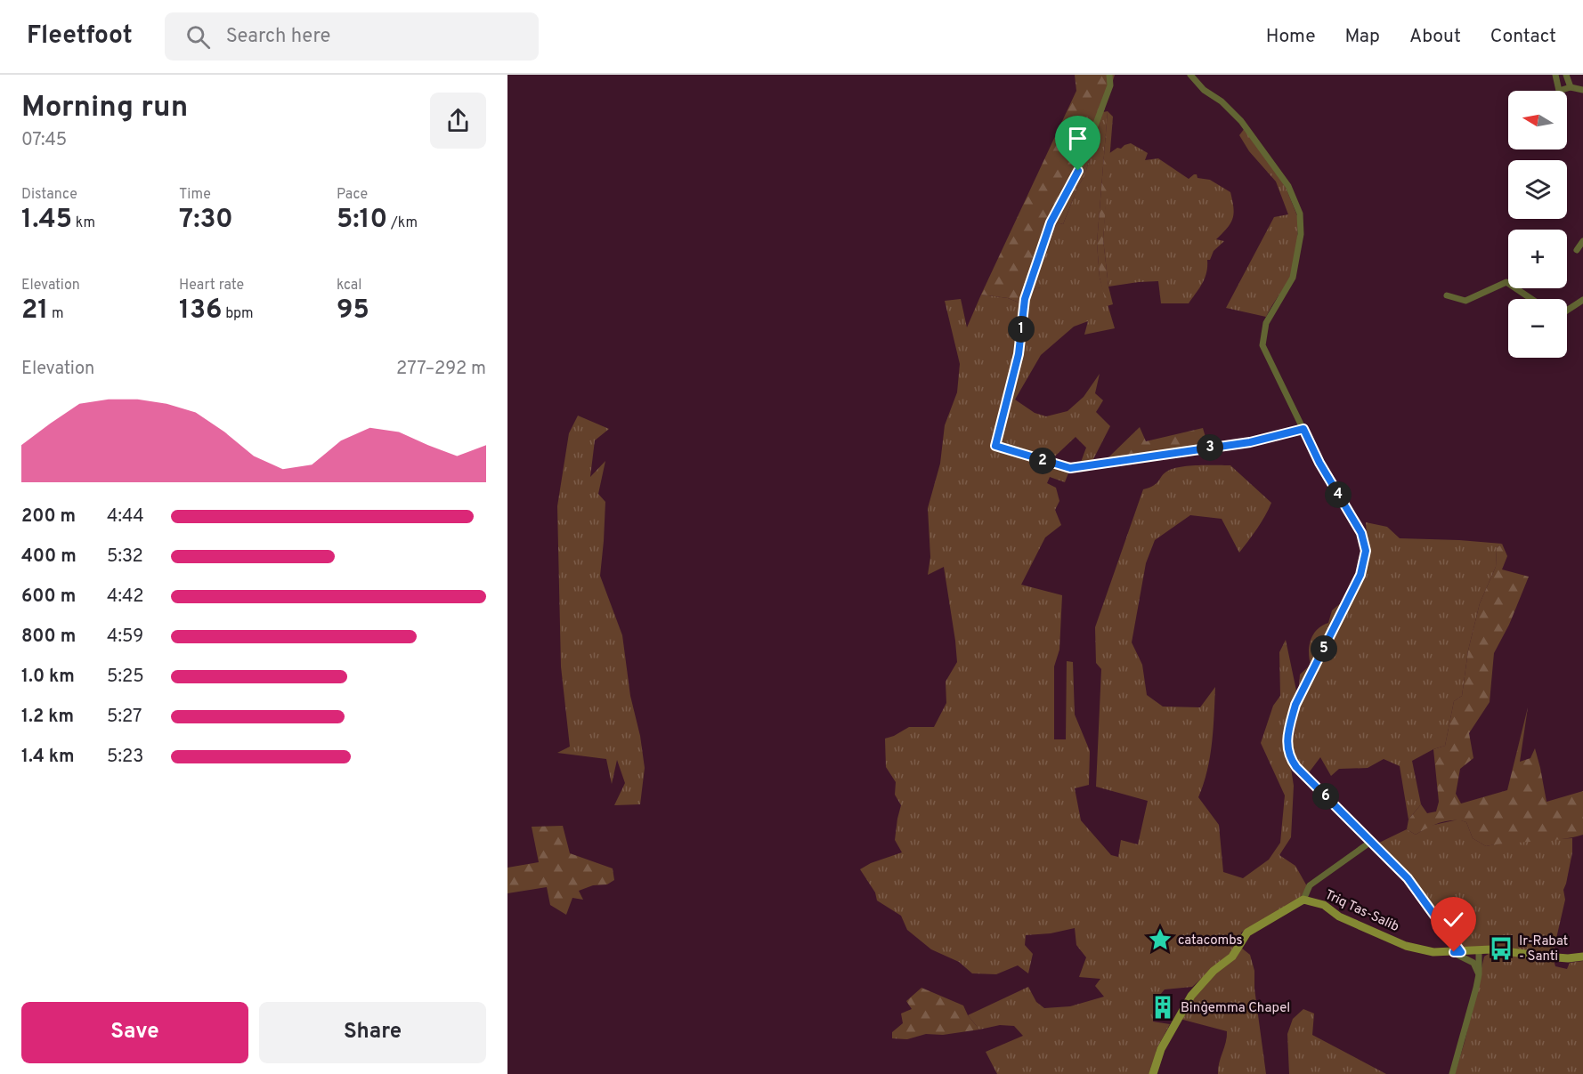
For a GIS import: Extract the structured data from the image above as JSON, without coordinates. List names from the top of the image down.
{
  "streets": {
    "street": ["Triq Tas-Salib"]
  },
  "places": {
    "place": ["catacombs"],
    "bus stop": ["Ir-Rabat - Santi"],
    "building": ["Binġemma Chapel"]
  },
  "north": "left",
  "page": {
    "header": "Fleetfoot",
    "search": "Search here",
    "nav": [
      "Home",
      "Map",
      "About",
      "Contact"
    ],
    "heading": ["Morning run", "07:45"],
    "map_buttons": ["+", "−"],
    "stats": [
      ["Distance", "1.45 km"],
      ["Time", "7:30"],
      ["Pace", "5:10 /km"],
      ["Elevation", "21 m"],
      ["Heart rate", "136 bpm"],
      ["kcal", "95"]
    ],
    "pins": [
      "1",
      "3",
      "2",
      "4",
      "5",
      "6"
    ],
    "chart": ["Elevation", "277–292 m"],
    "list": [
      {
        "name": "200 m",
        "note": "4:44"
      },
      {
        "name": "400 m",
        "note": "5:32"
      },
      {
        "name": "600 m",
        "note": "4:42"
      },
      {
        "name": "800 m",
        "note": "4:59"
      },
      {
        "name": "1.0 km",
        "note": "5:25"
      },
      {
        "name": "1.2 km",
        "note": "5:27"
      },
      {
        "name": "1.4 km",
        "note": "5:23"
      }
    ],
    "buttons": ["Save", "Share"]
  }
}
